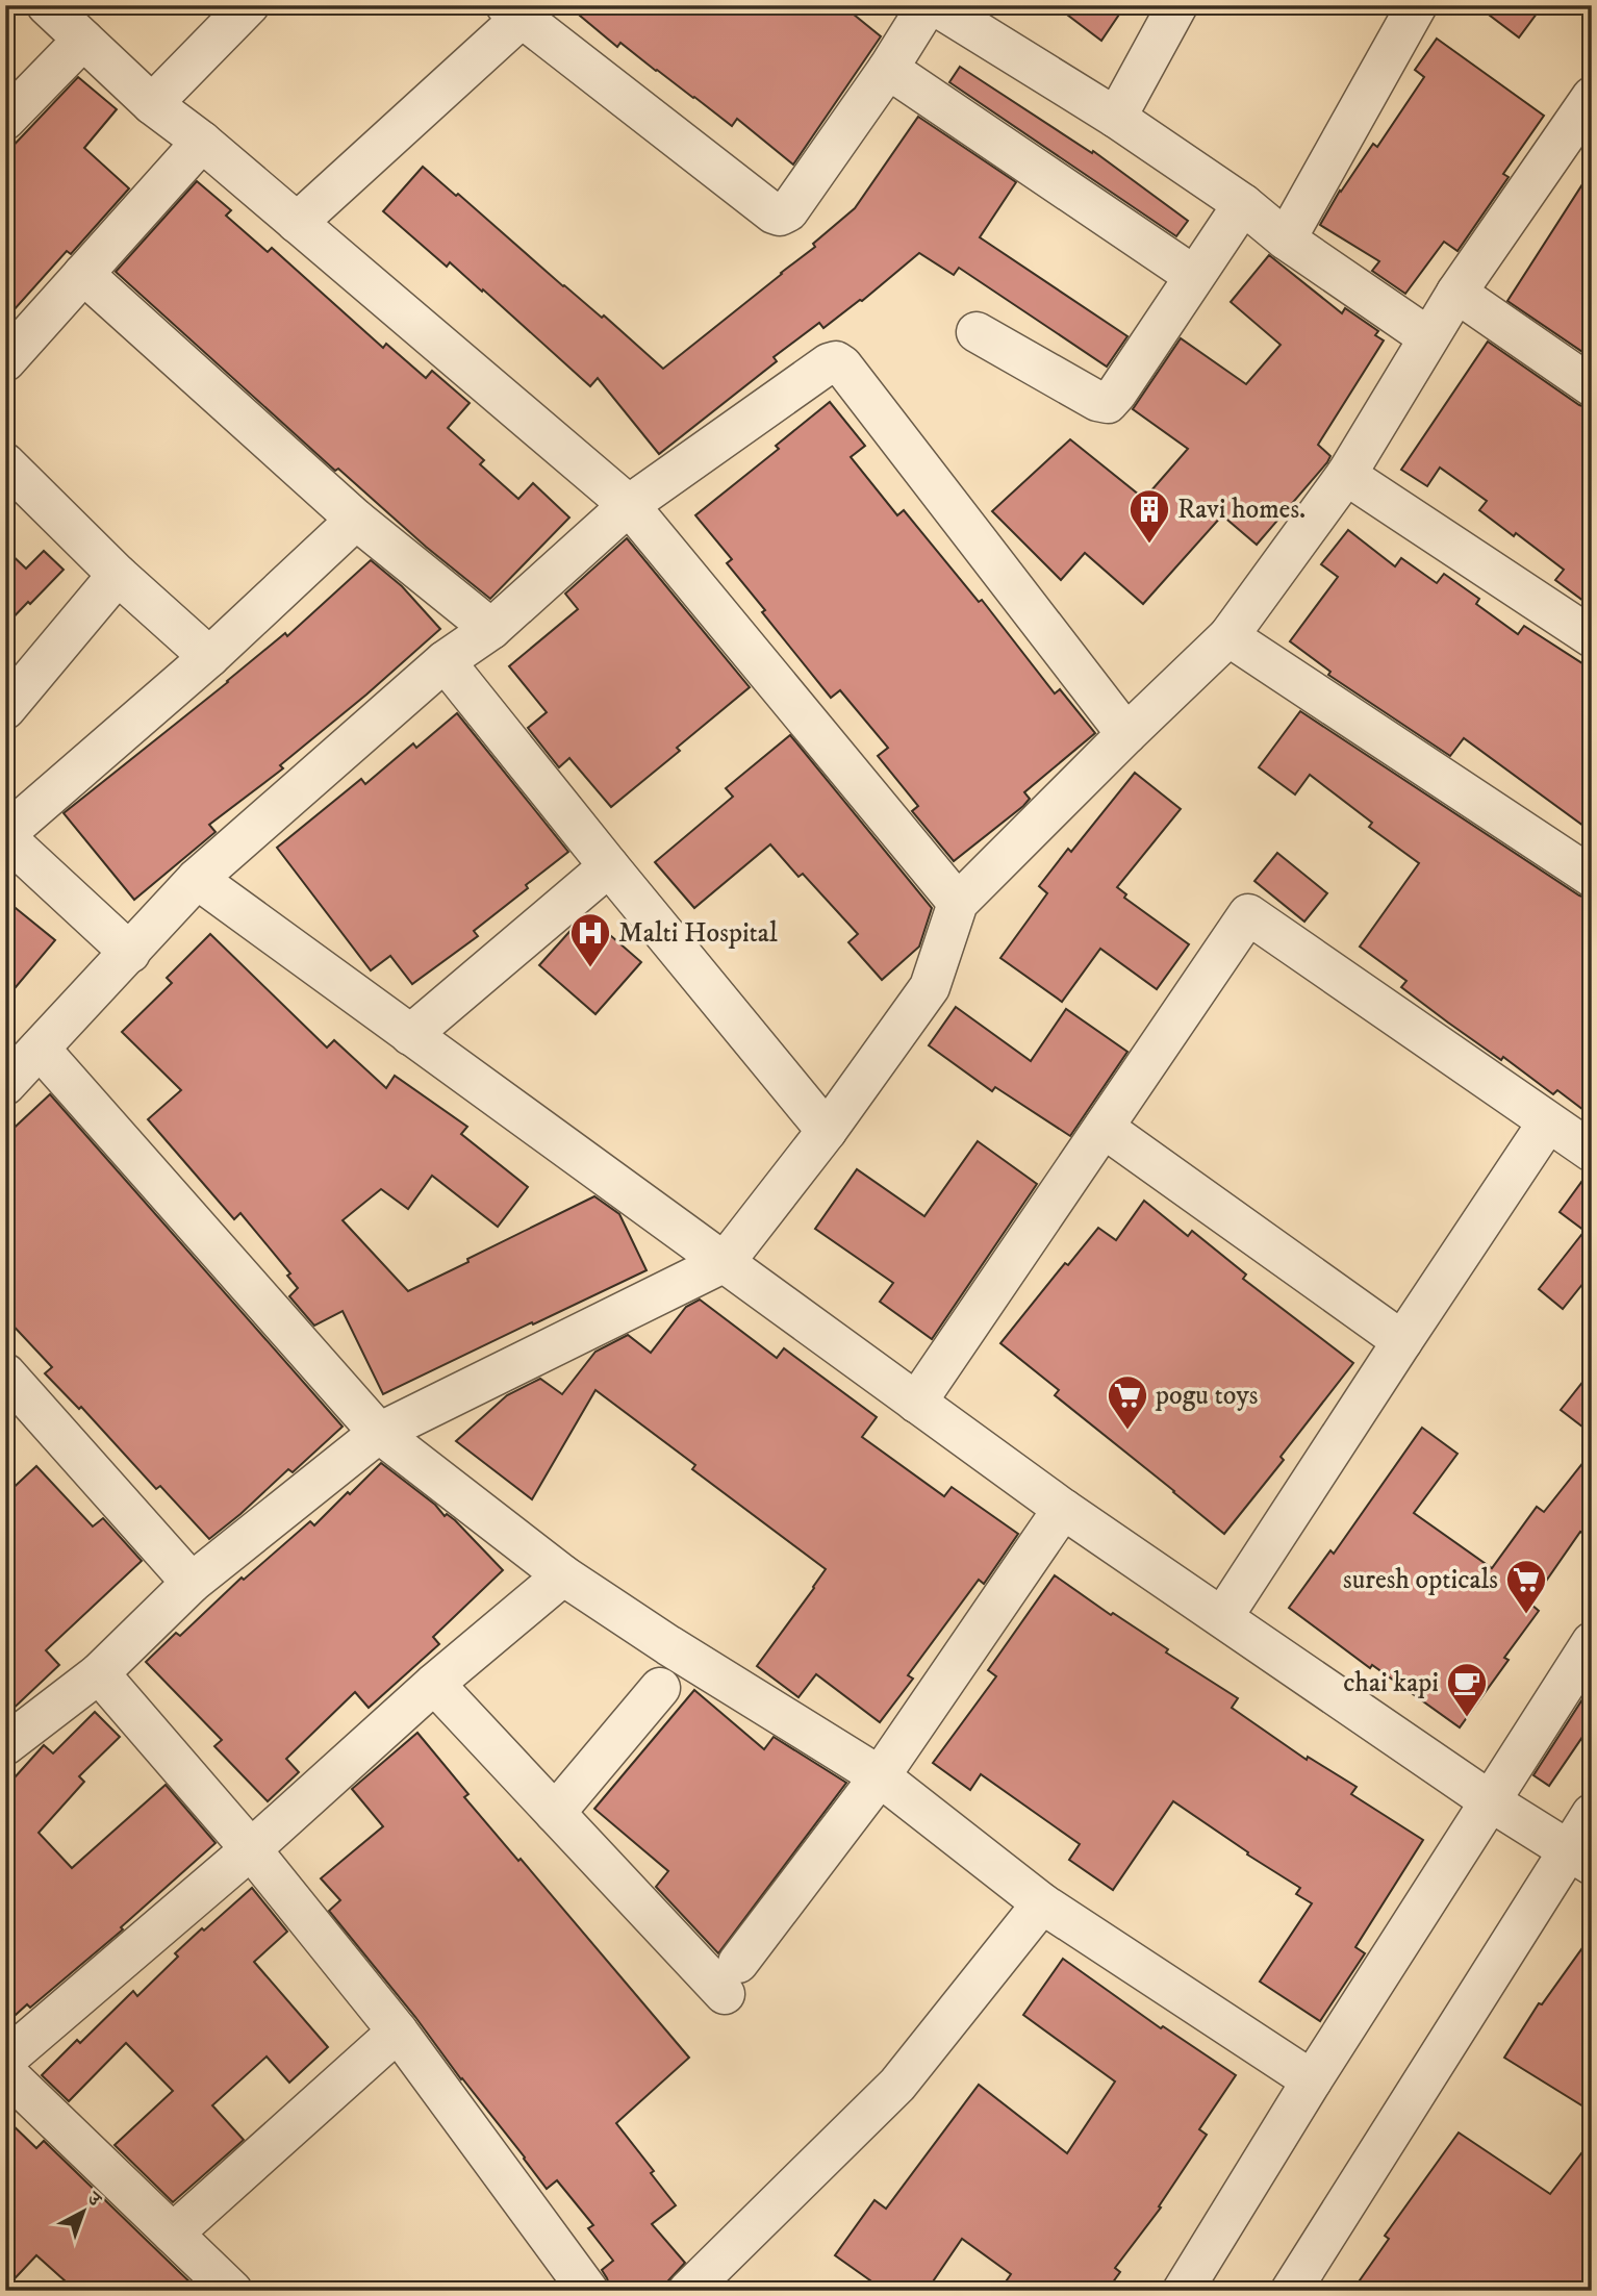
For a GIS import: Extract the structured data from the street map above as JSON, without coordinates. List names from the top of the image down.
{
  "places": {
    "building": ["Ravi homes."],
    "hospital": ["Malti Hospital"],
    "supermarket": ["pogu toys", "suresh opticals"],
    "cafe": ["chai kapi"]
  },
  "north": "top right"
}
